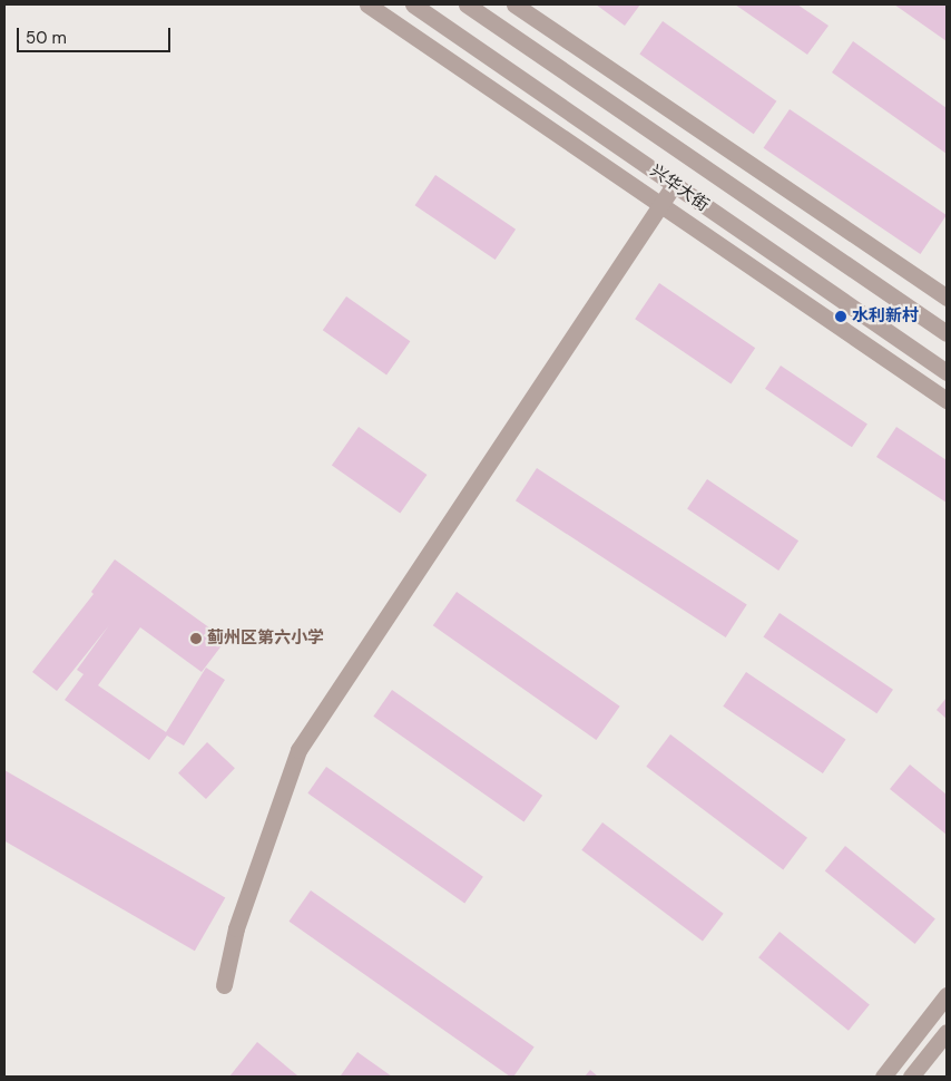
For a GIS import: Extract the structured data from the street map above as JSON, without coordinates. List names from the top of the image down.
{
  "streets": {
    "street": ["兴华大街"]
  },
  "places": ["水利新村", "蓟州区第六小学"],
  "scale_bar": "50 m"
}
